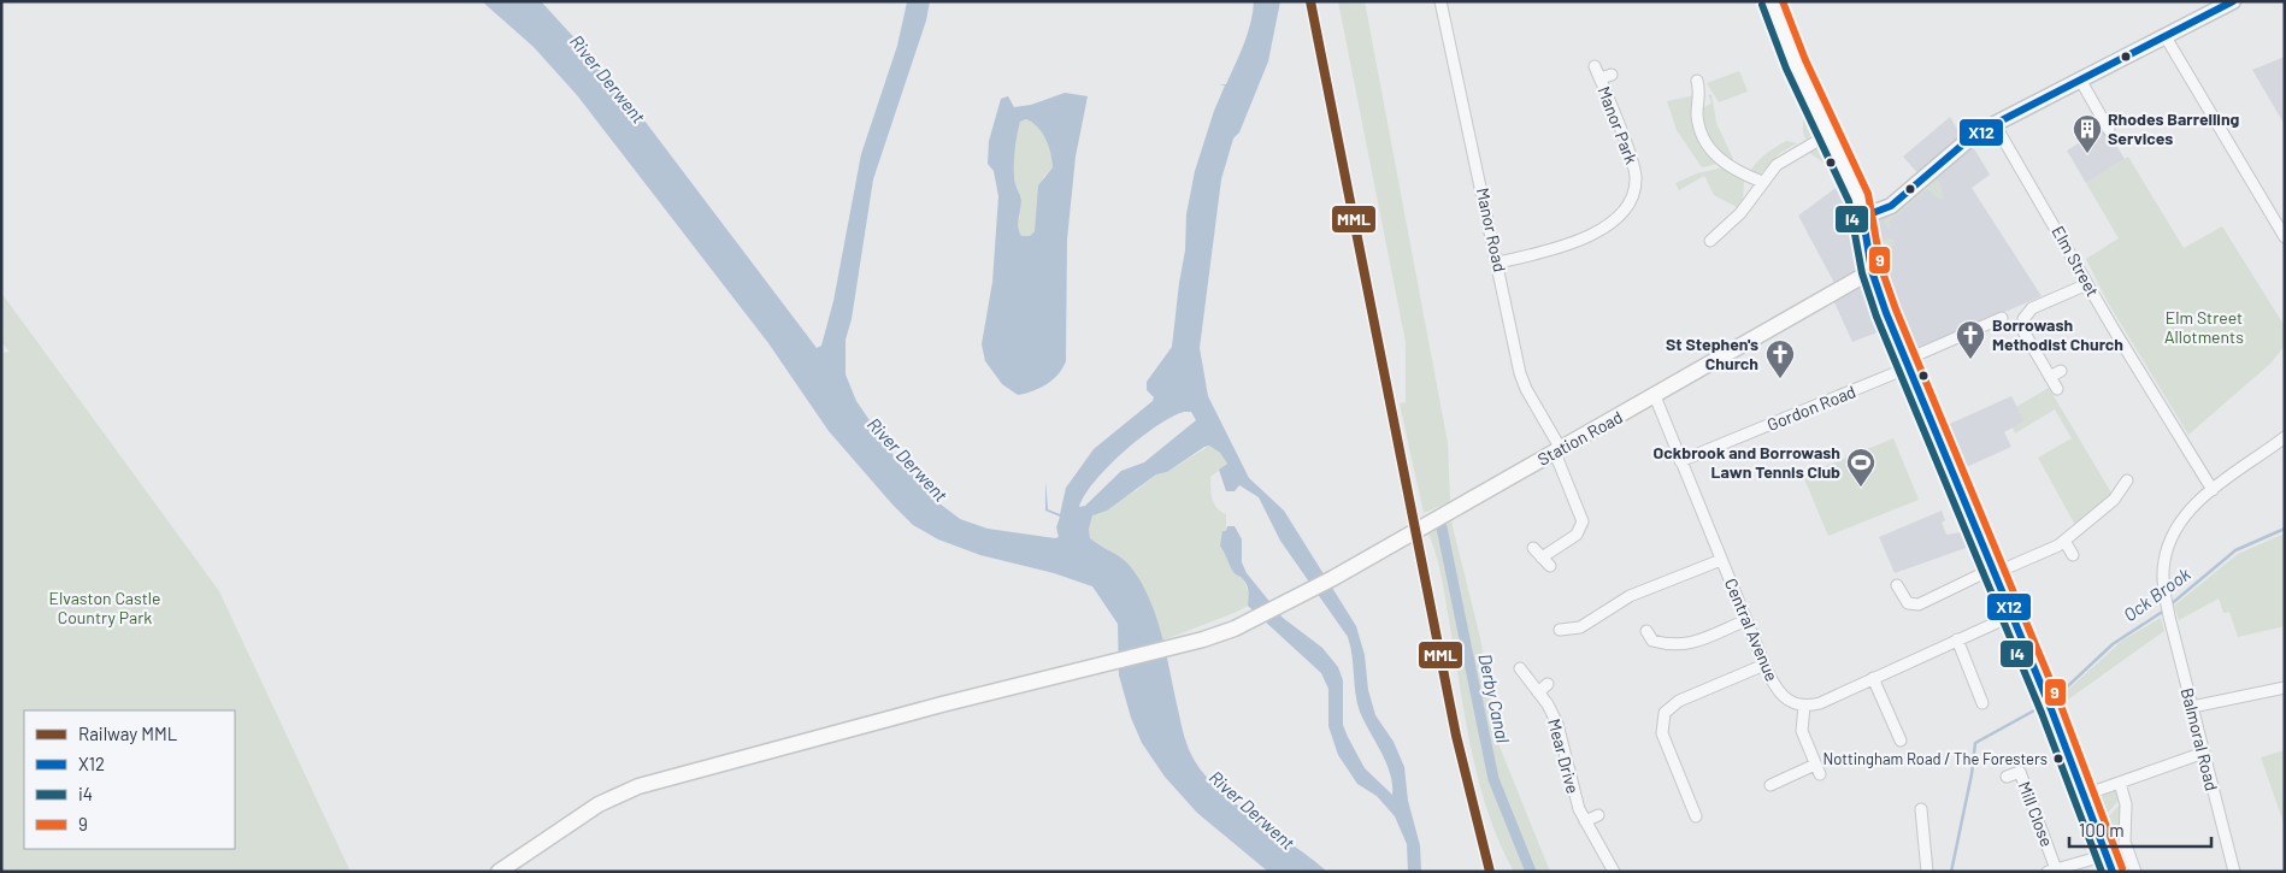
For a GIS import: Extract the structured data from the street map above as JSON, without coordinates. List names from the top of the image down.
{
  "streets": {
    "main road": ["Station Road"],
    "street": [
      "Manor Park",
      "Manor Road",
      "Elm Street",
      "Gordon Road",
      "Central Avenue",
      "Balmoral Road",
      "Mear Drive",
      "Mill Close"
    ]
  },
  "crossings": [
    ["Manor Park", "Manor Road"],
    ["Manor Road", "Station Road"],
    ["Elm Street", "Balmoral Road"],
    ["Gordon Road", "Central Avenue"],
    ["Station Road", "Central Avenue"]
  ],
  "water": ["River Derwent", "Ock Brook", "Derby Canal"],
  "parks": ["Elm Street Allotments", "Elvaston Castle Country Park"],
  "places": {
    "building": ["Rhodes Barrelling Services"],
    "church": ["Borrowash Methodist Church", "St Stephen's Church"],
    "sports": ["Ockbrook and Borrowash Lawn Tennis Club"],
    "other": ["Nottingham Road / The Foresters"]
  },
  "lines": [
    "rail line MML",
    "transit line X12",
    "transit line 9",
    "transit line i4"
  ],
  "legend": [
    "Railway MML",
    "X12",
    "i4",
    "9"
  ],
  "scale_bar": "100 m"
}
